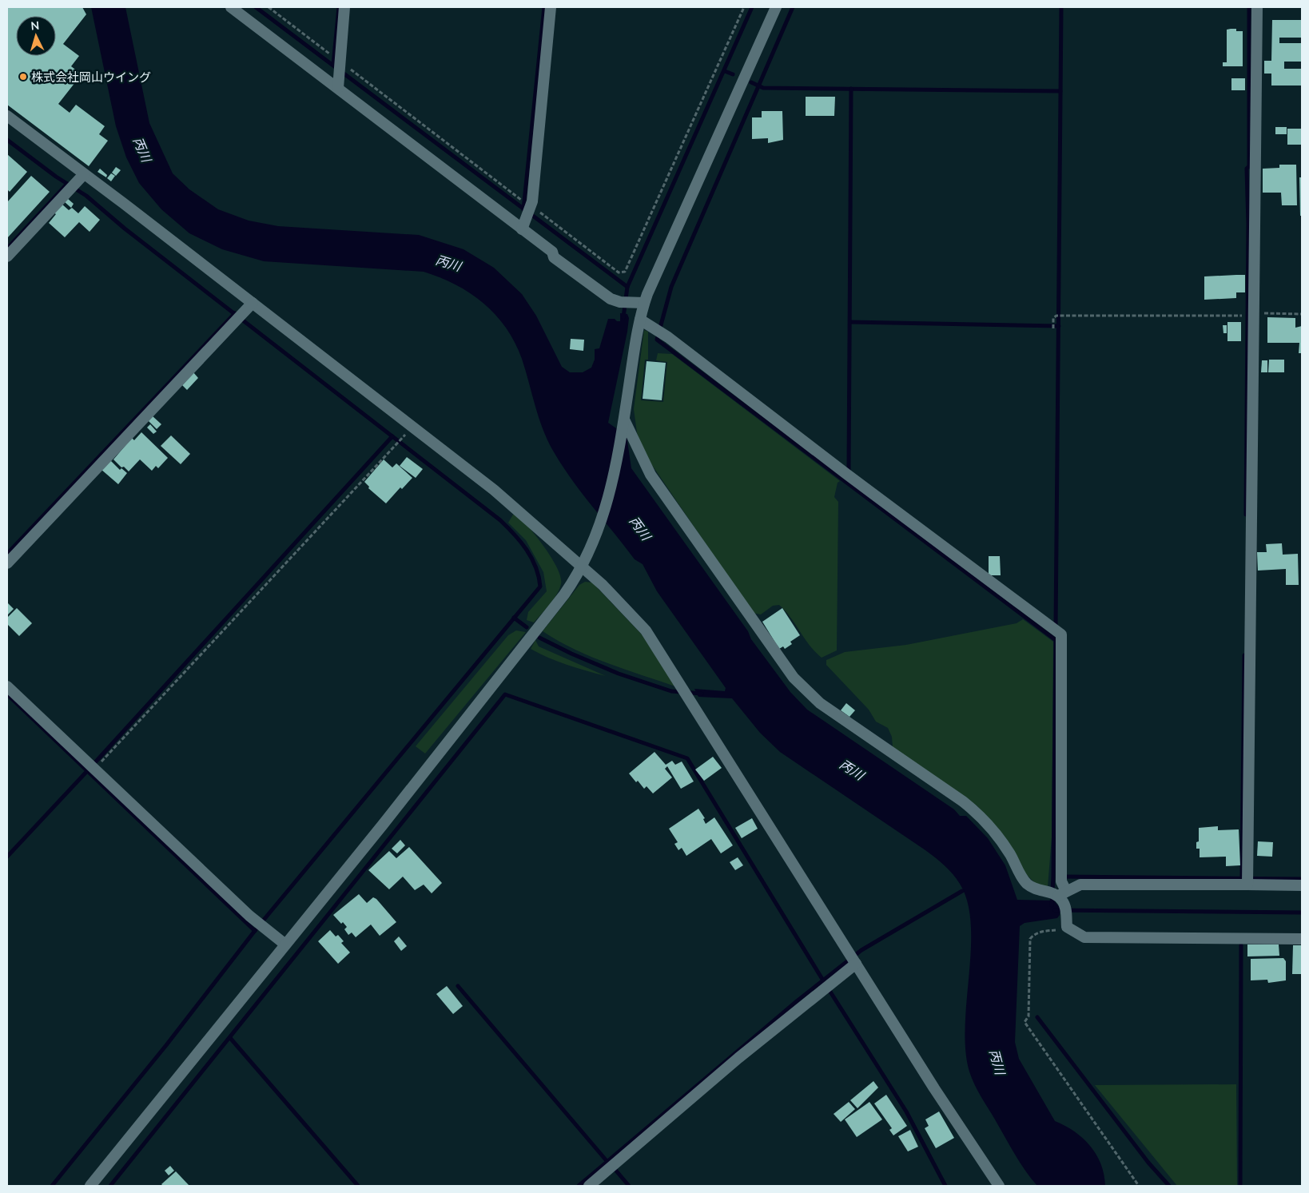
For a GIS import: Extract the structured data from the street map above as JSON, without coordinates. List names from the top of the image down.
{
  "water": ["丙川"],
  "places": ["株式会社岡山ウイング"],
  "north": "top"
}
